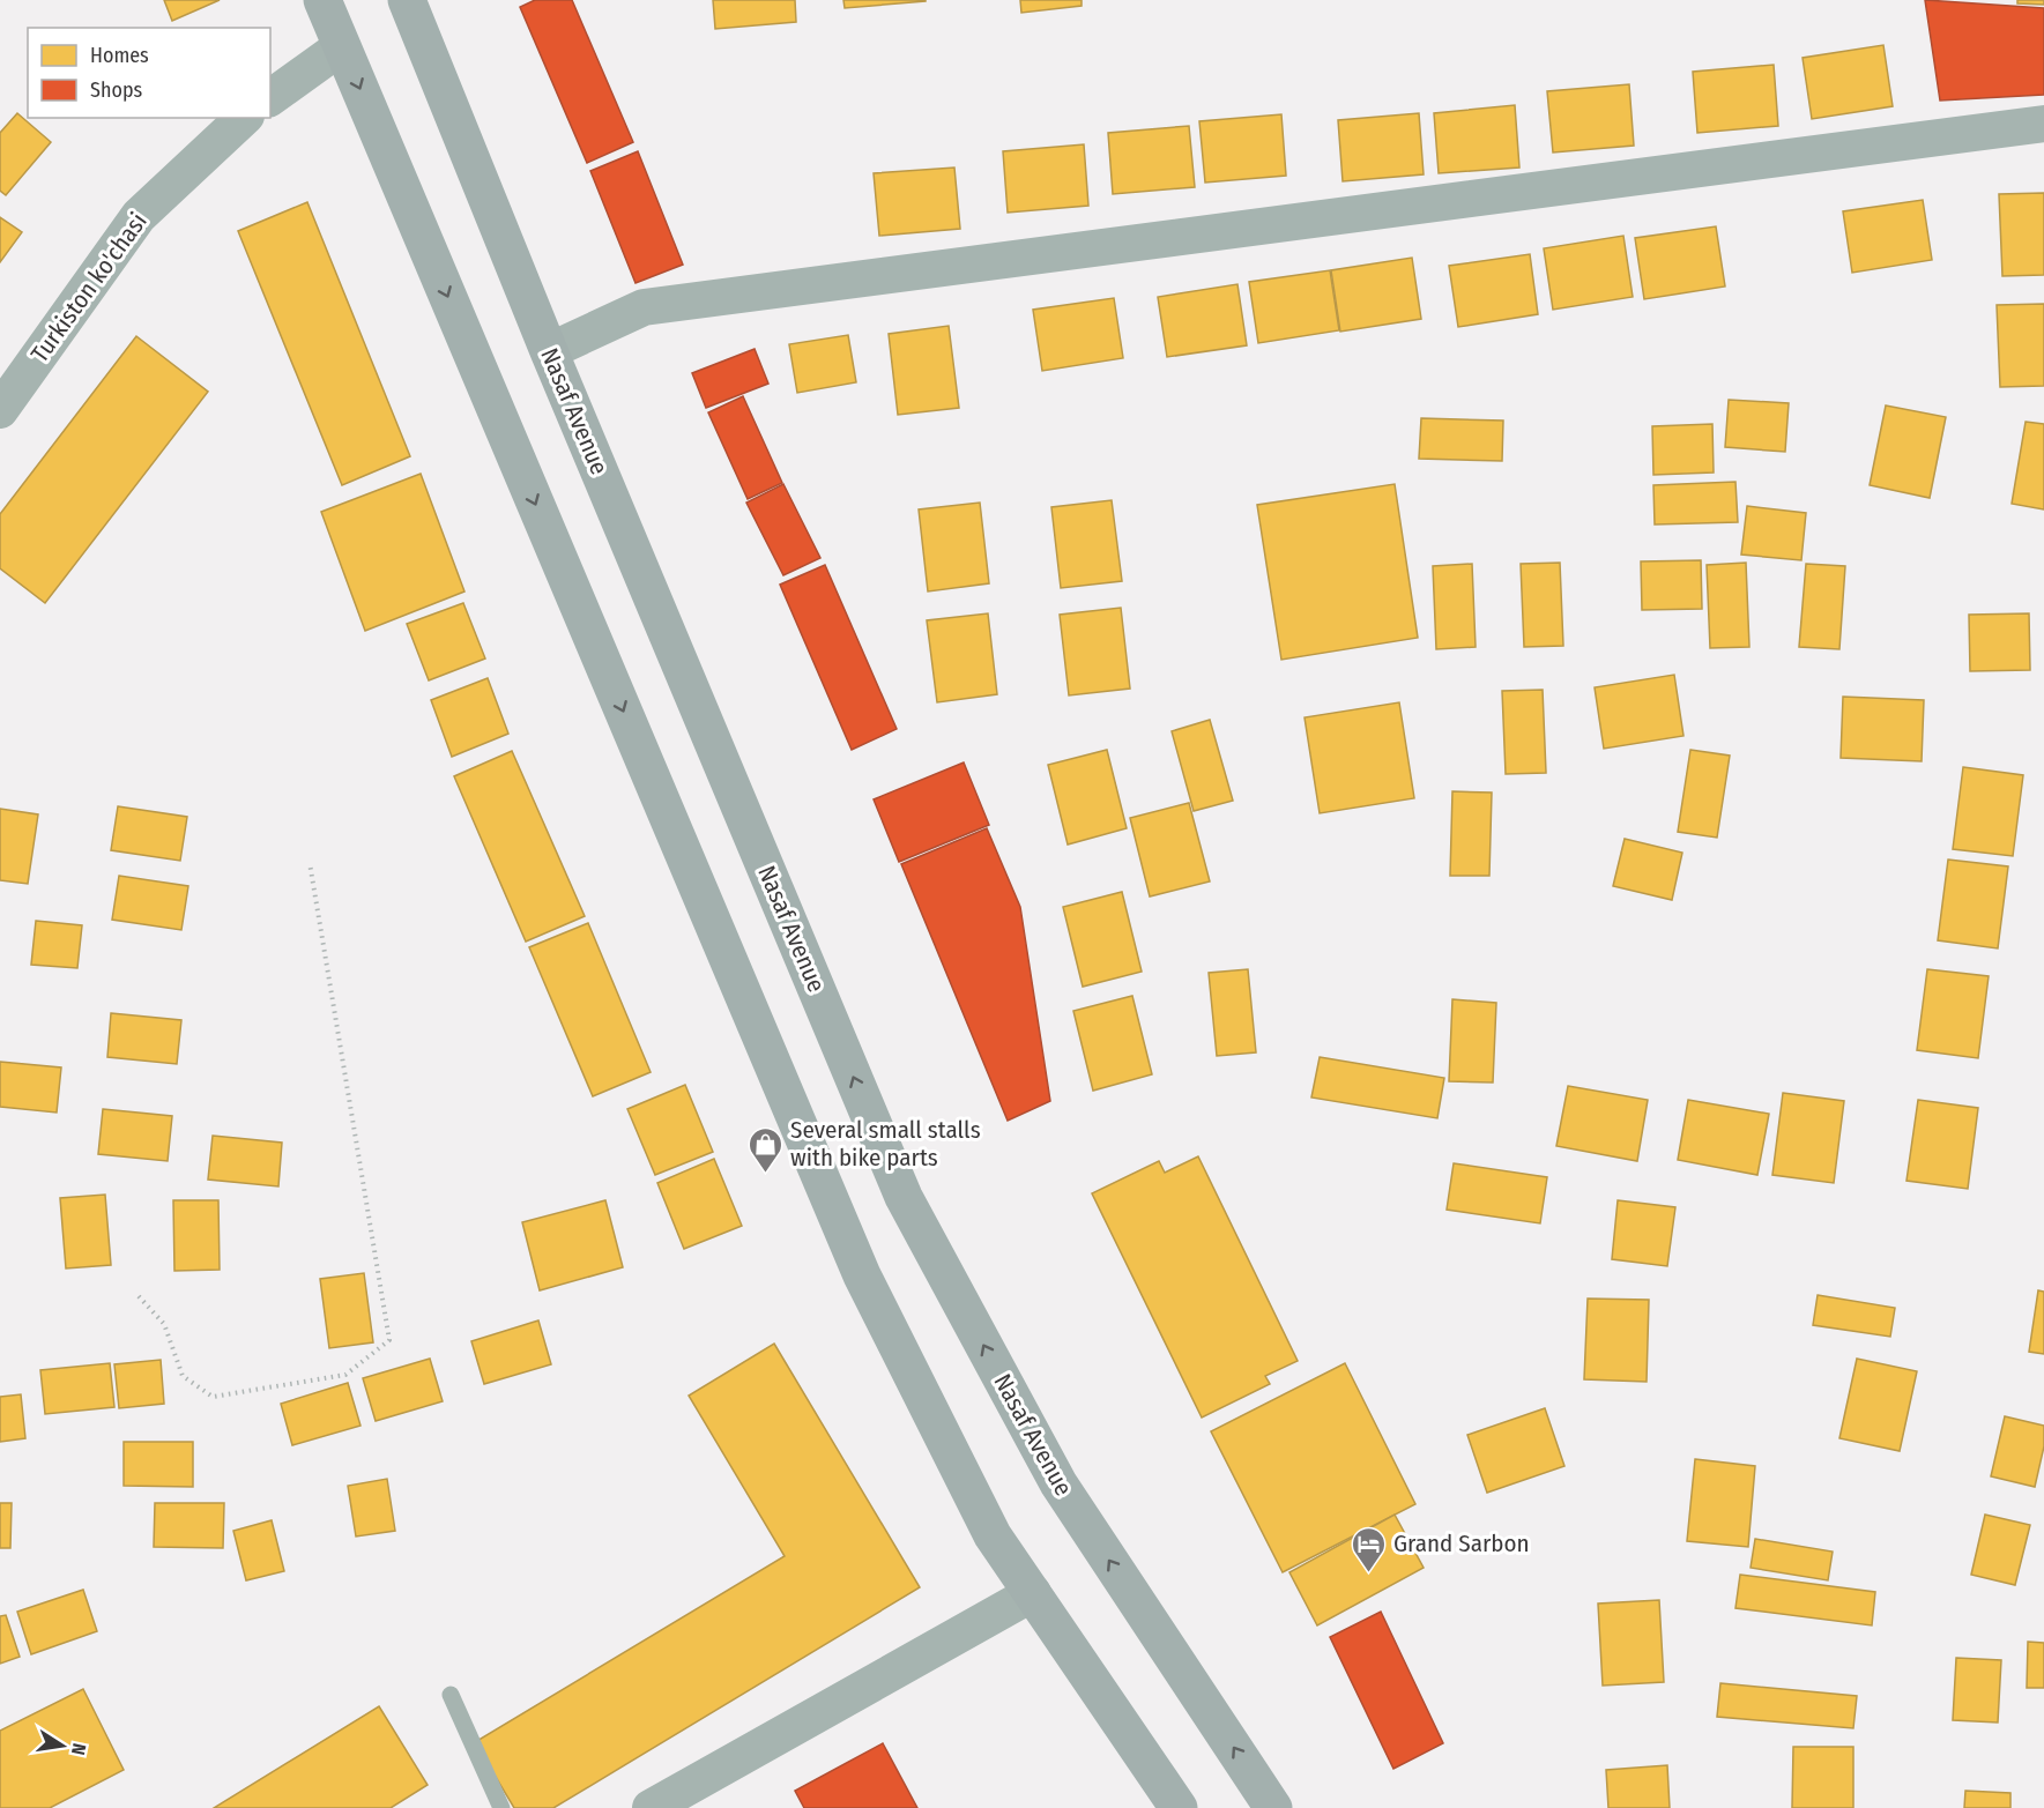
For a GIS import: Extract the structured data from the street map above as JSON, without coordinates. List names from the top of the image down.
{
  "streets": {
    "main road": ["Nasaf Avenue"],
    "street": ["Turkiston ko'chasi"]
  },
  "places": {
    "shop": ["Several small stalls with bike parts"],
    "hotel": ["Grand Sarbon"]
  },
  "legend": ["Homes", "Shops"],
  "north": "right"
}
